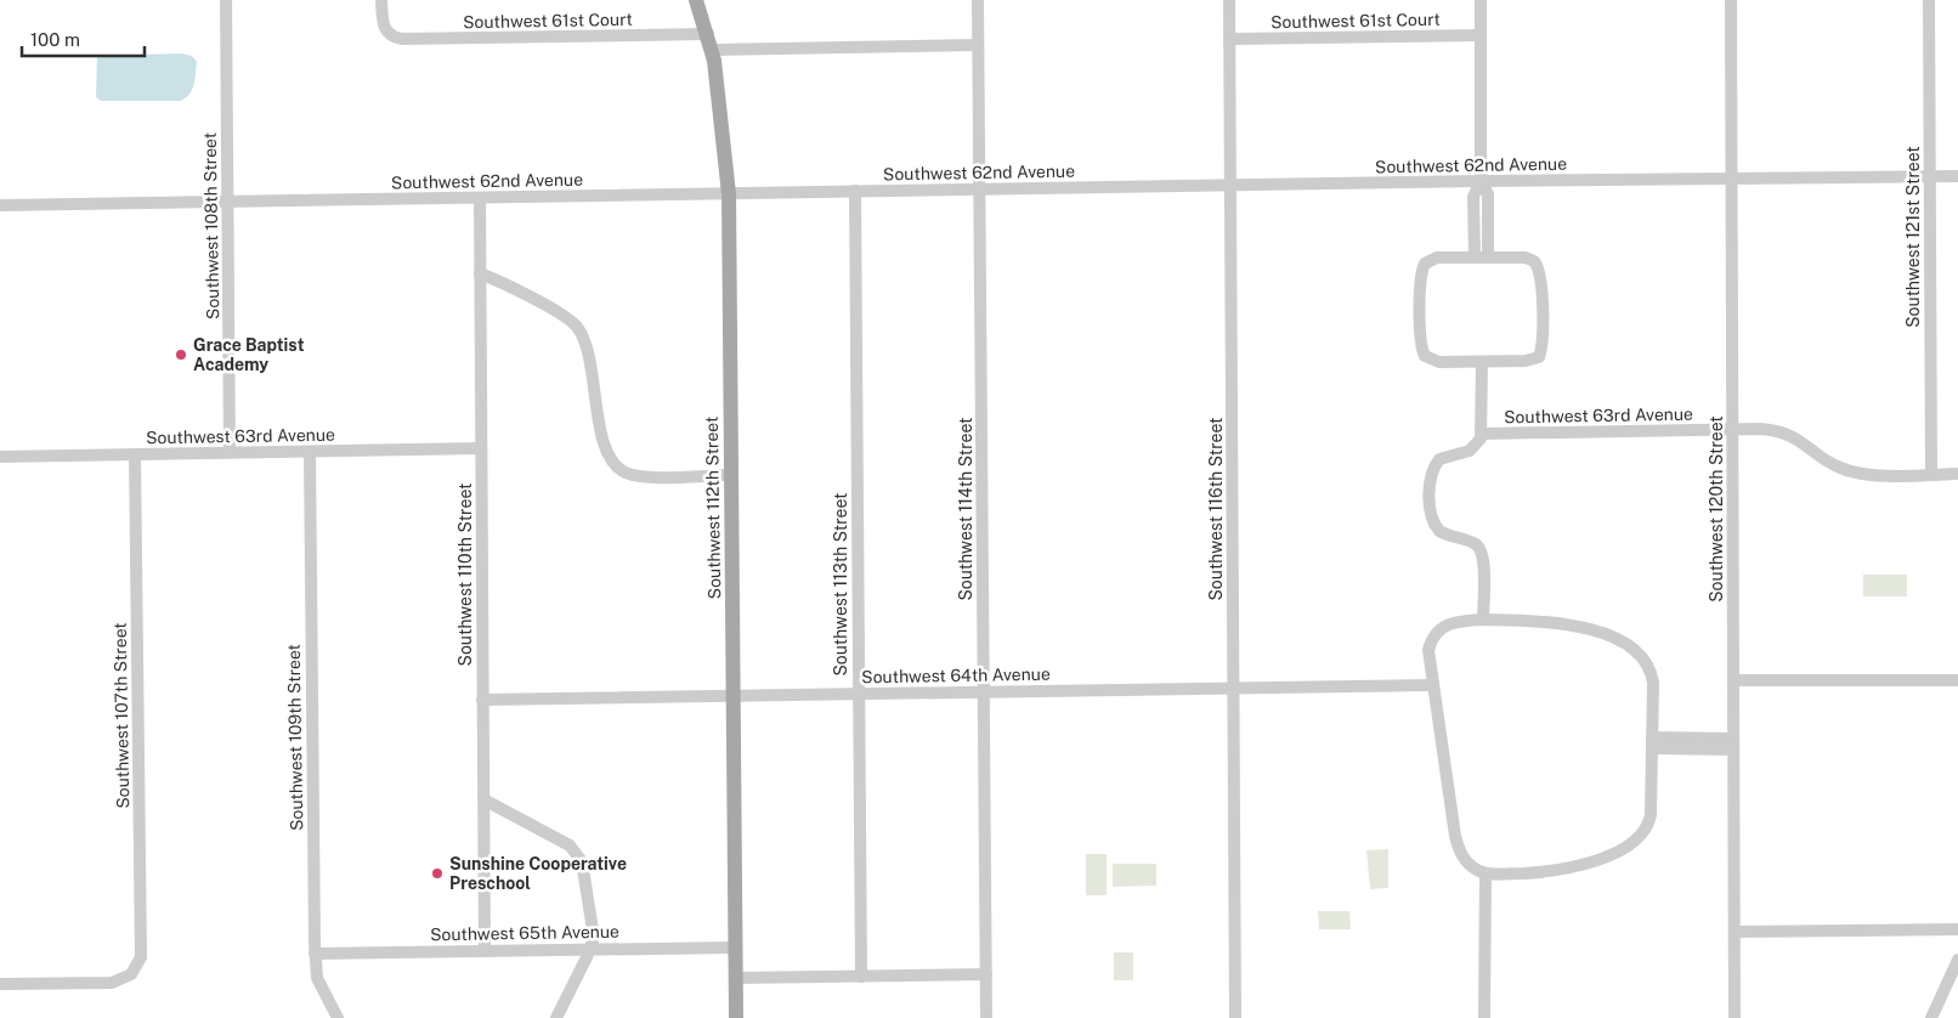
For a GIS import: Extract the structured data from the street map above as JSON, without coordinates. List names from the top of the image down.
{
  "streets": {
    "main road": ["Southwest 112th Street"],
    "street": [
      "Southwest 61st Court",
      "Southwest 62nd Avenue",
      "Southwest 108th Street",
      "Southwest 121st Street",
      "Southwest 63rd Avenue",
      "Southwest 114th Street",
      "Southwest 116th Street",
      "Southwest 120th Street",
      "Southwest 110th Street",
      "Southwest 113th Street",
      "Southwest 64th Avenue",
      "Southwest 107th Street",
      "Southwest 109th Street",
      "Southwest 65th Avenue"
    ]
  },
  "crossings": [
    ["Southwest 61st Court", "Southwest 112th Street"],
    ["Southwest 61st Court", "Southwest 114th Street"],
    ["Southwest 61st Court", "Southwest 116th Street"],
    ["Southwest 62nd Avenue", "Southwest 108th Street"],
    ["Southwest 62nd Avenue", "Southwest 121st Street"],
    ["Southwest 62nd Avenue", "Southwest 112th Street"],
    ["Southwest 62nd Avenue", "Southwest 114th Street"],
    ["Southwest 62nd Avenue", "Southwest 116th Street"],
    ["Southwest 62nd Avenue", "Southwest 120th Street"],
    ["Southwest 62nd Avenue", "Southwest 110th Street"],
    ["Southwest 62nd Avenue", "Southwest 113th Street"],
    ["Southwest 108th Street", "Southwest 63rd Avenue"],
    ["Southwest 121st Street", "Southwest 63rd Avenue"],
    ["Southwest 63rd Avenue", "Southwest 120th Street"],
    ["Southwest 63rd Avenue", "Southwest 110th Street"],
    ["Southwest 63rd Avenue", "Southwest 107th Street"],
    ["Southwest 63rd Avenue", "Southwest 109th Street"],
    ["Southwest 112th Street", "Southwest 64th Avenue"],
    ["Southwest 112th Street", "Southwest 65th Avenue"],
    ["Southwest 114th Street", "Southwest 64th Avenue"],
    ["Southwest 116th Street", "Southwest 64th Avenue"],
    ["Southwest 110th Street", "Southwest 64th Avenue"],
    ["Southwest 110th Street", "Southwest 65th Avenue"],
    ["Southwest 113th Street", "Southwest 64th Avenue"],
    ["Southwest 109th Street", "Southwest 65th Avenue"]
  ],
  "places": ["Grace Baptist Academy", "Sunshine Cooperative Preschool"],
  "scale_bar": "100 m"
}
